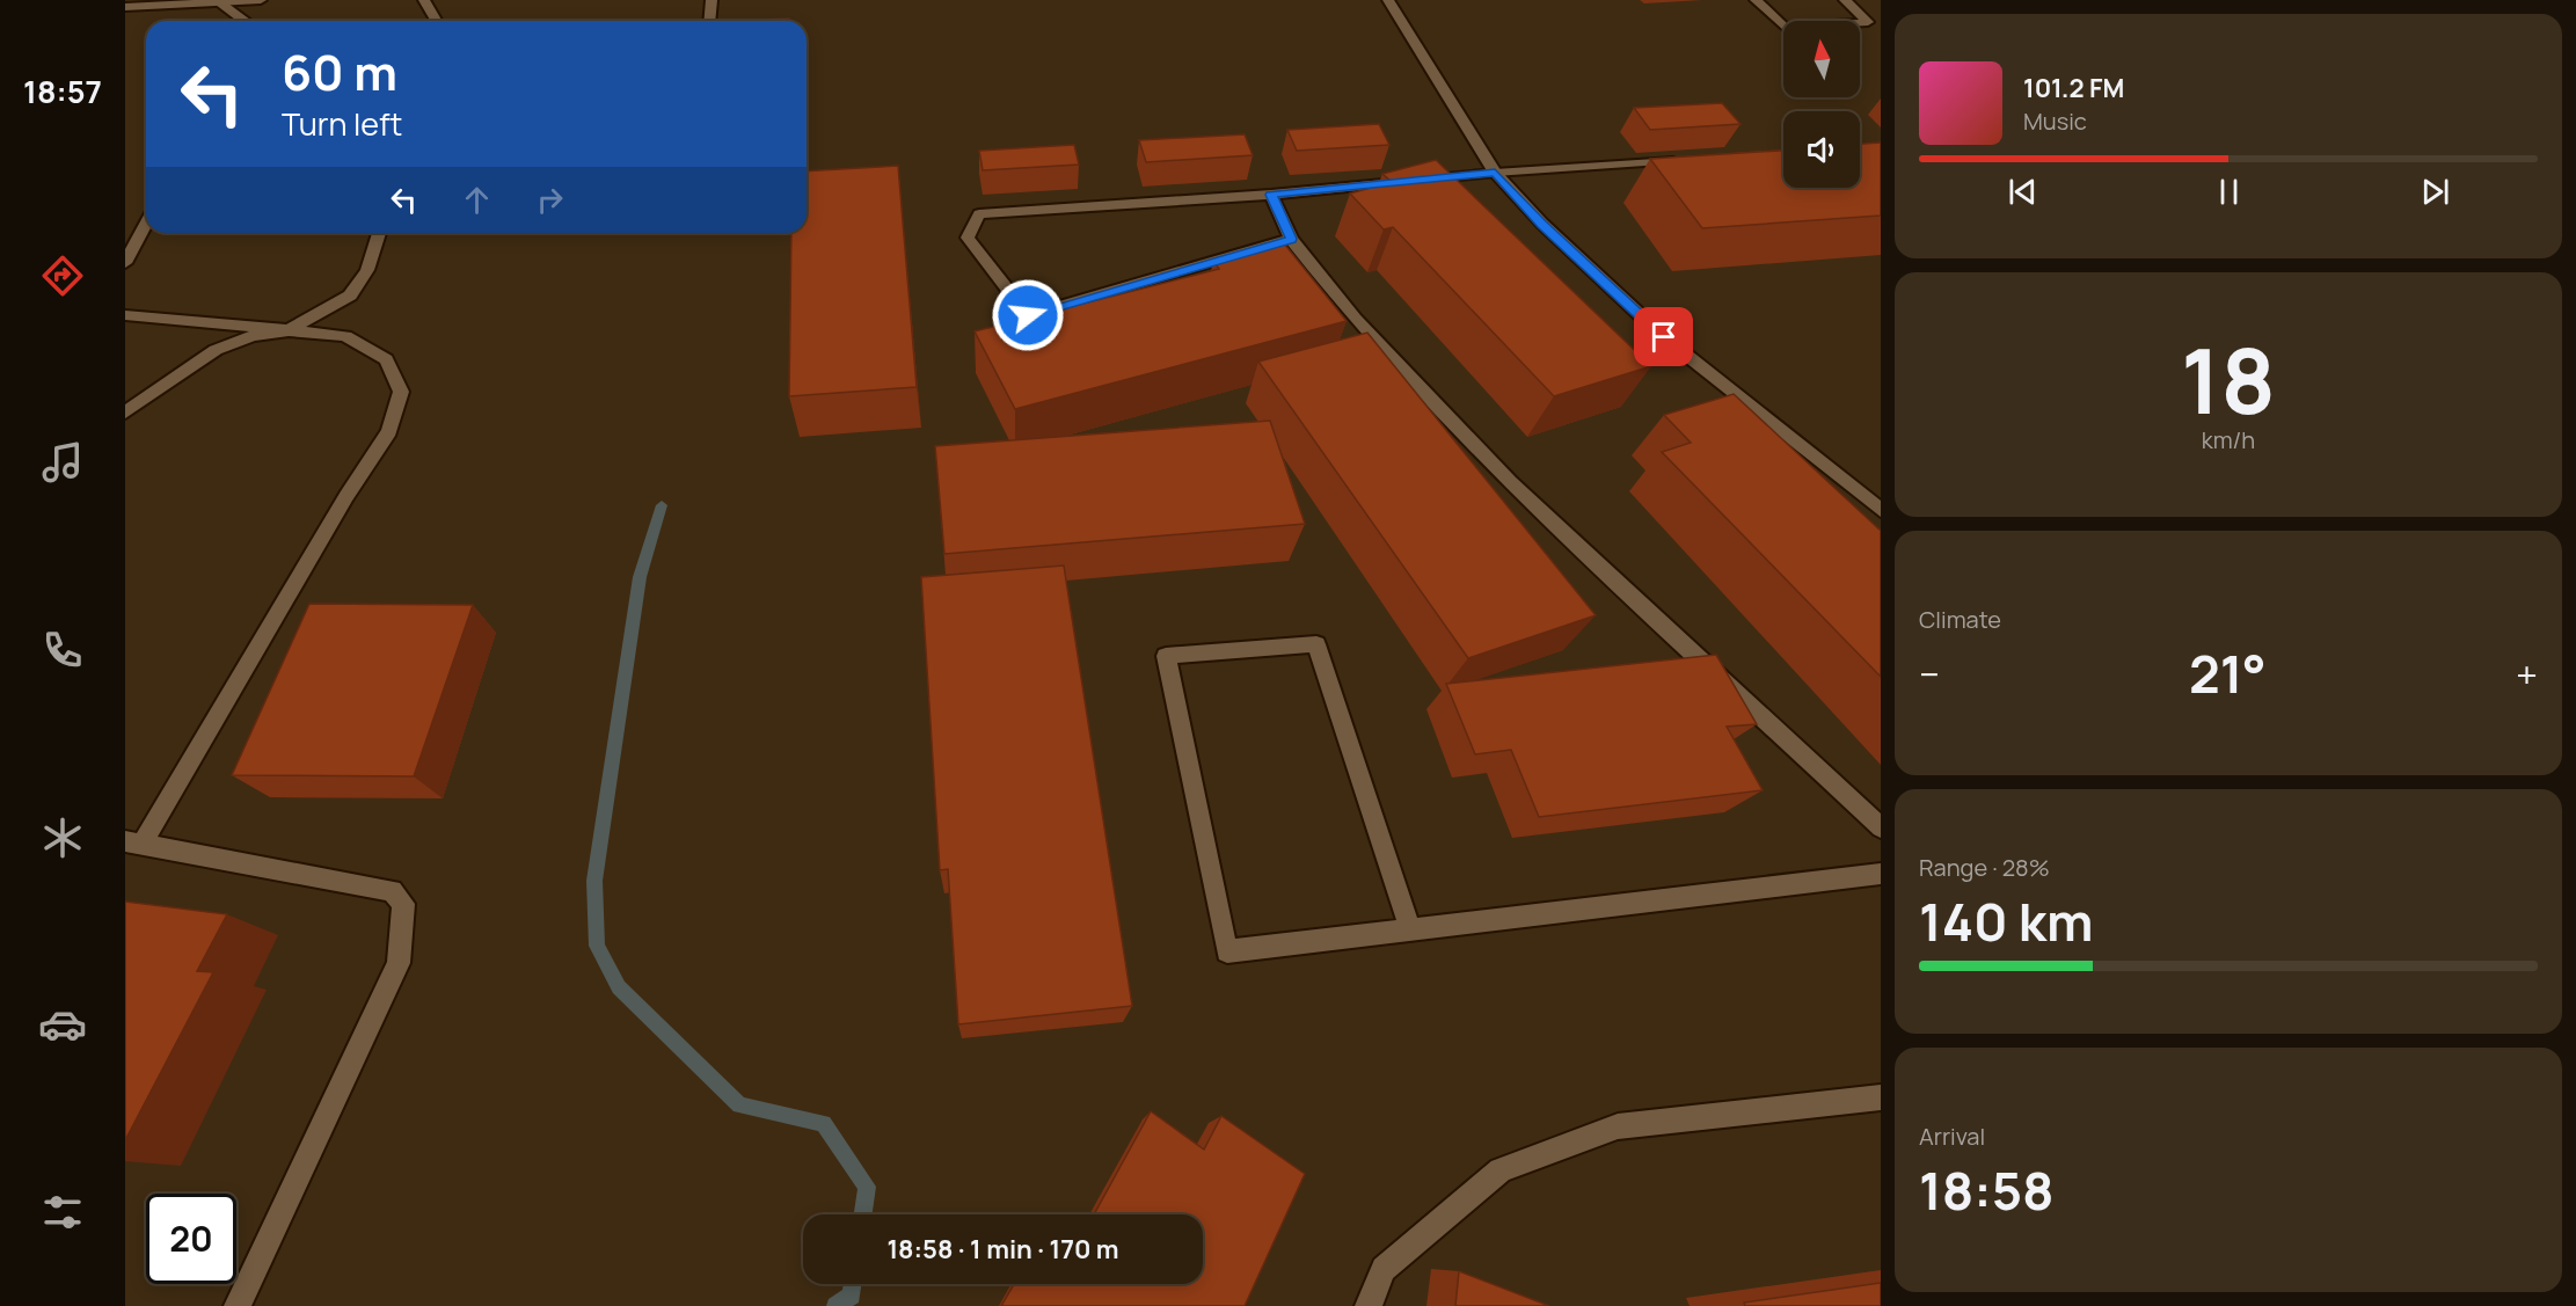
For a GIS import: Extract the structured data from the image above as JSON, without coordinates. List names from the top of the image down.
{
  "north": "top",
  "page": {
    "tabs": "18:57",
    "turn": ["60 m", "Turn left"],
    "song": ["101.2 FM", "Music"],
    "tile": [
      ["18", "km/h"],
      "Climate",
      ["Range · 28%", "140 km"],
      ["Arrival", "18:58"]
    ],
    "heat": ["−", "21°", "+"],
    "limit": "20",
    "trip": "18:58 · 1 min · 170 m"
  }
}
